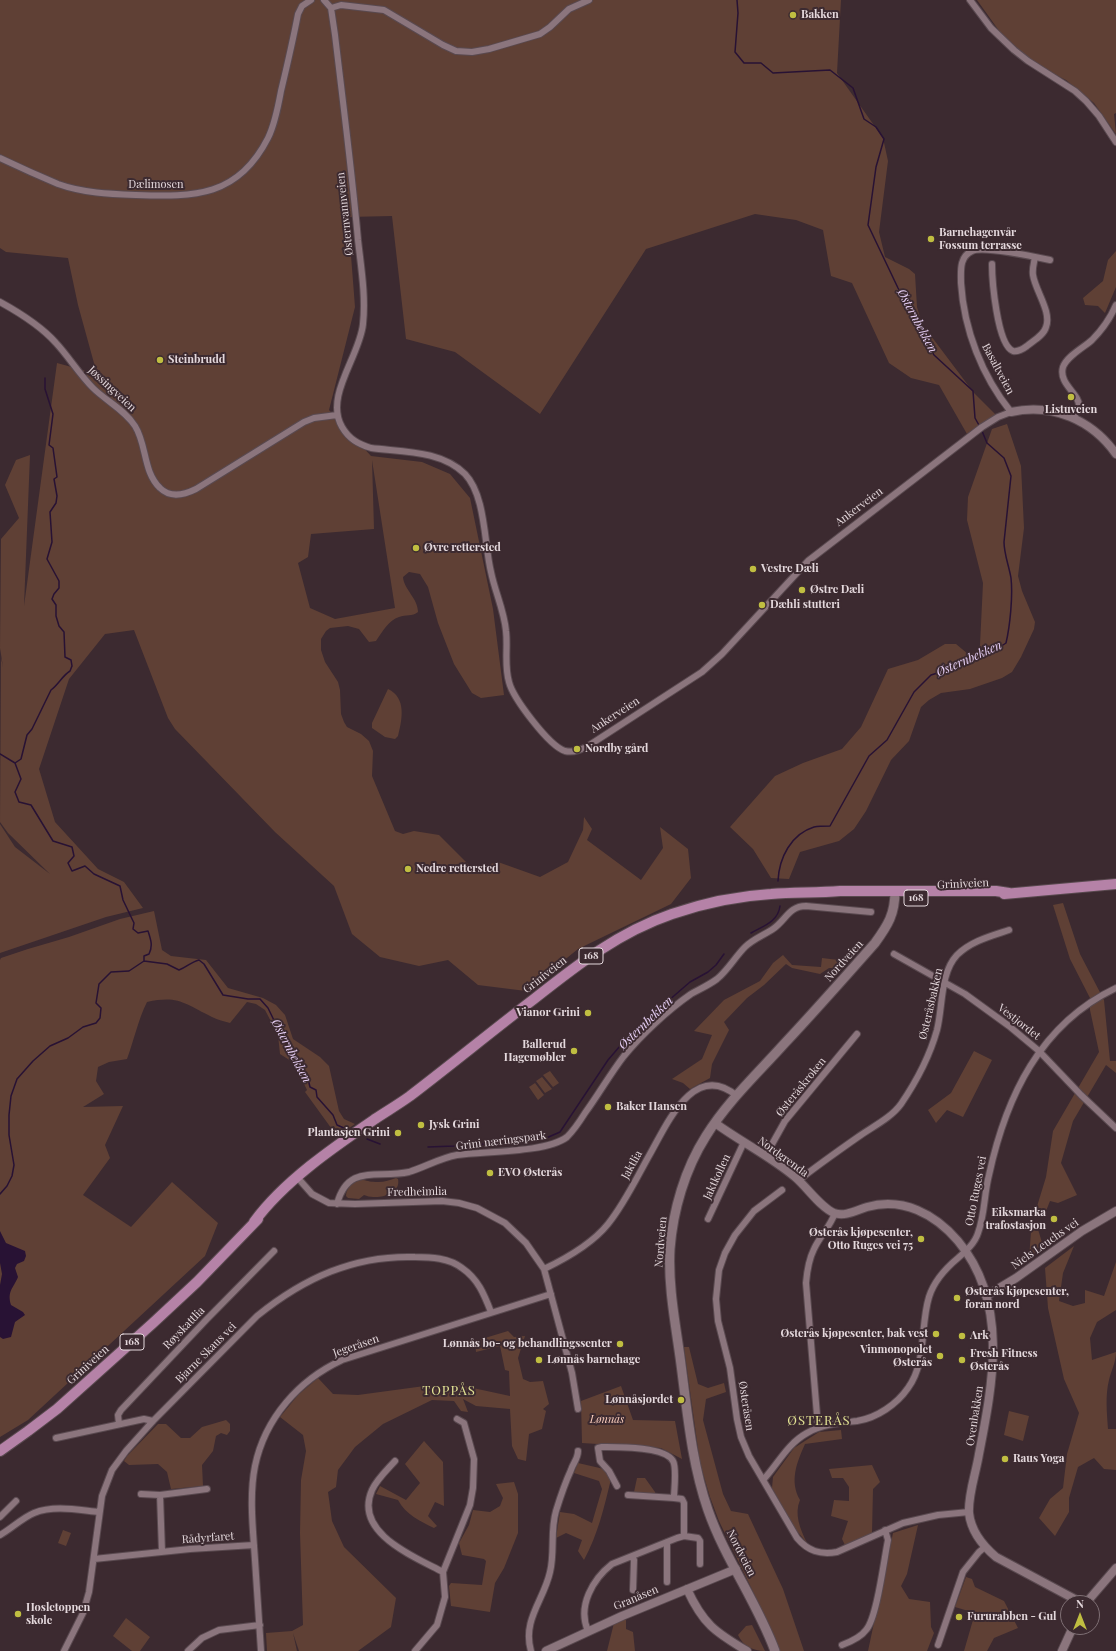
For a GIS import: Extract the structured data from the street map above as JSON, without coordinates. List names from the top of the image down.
{
  "streets": {
    "main road": ["Griniveien", "168", "Nordveien"],
    "street": [
      "Dælimosen",
      "Østernvannveien",
      "Basaltveien",
      "Jøssingveien",
      "Ankerveien",
      "Østeråsbakken",
      "Vestjordet",
      "Østeråskroken",
      "Grini næringspark",
      "Nordgrenda",
      "Jaktlia",
      "Jaktkollen",
      "Otto Ruges vei",
      "Fredheimlia",
      "Niels Leuchs vei",
      "Røyskattlia",
      "Jegeråsen",
      "Bjarne Skaus vei",
      "Østeråsen",
      "Ovenbakken",
      "Rådyrfaret",
      "Granåsen"
    ]
  },
  "crossings": [
    ["Østernvannveien", "Jøssingveien"],
    ["Østernvannveien", "Ankerveien"],
    ["Basaltveien", "Ankerveien"],
    ["Jøssingveien", "Ankerveien"],
    ["Griniveien", "Nordveien"],
    ["Griniveien", "Fredheimlia"],
    ["Nordveien", "Nordgrenda"],
    ["Nordveien", "Jaktlia"],
    ["Nordveien", "Granåsen"],
    ["Østeråsbakken", "Vestjordet"],
    ["Østeråsbakken", "Nordgrenda"],
    ["Vestjordet", "Otto Ruges vei"],
    ["Østeråskroken", "Nordgrenda"],
    ["Grini næringspark", "Fredheimlia"],
    ["Nordgrenda", "Jaktkollen"],
    ["Nordgrenda", "Ovenbakken"],
    ["Jaktlia", "Fredheimlia"],
    ["Otto Ruges vei", "Østeråsen"],
    ["Otto Ruges vei", "Ovenbakken"],
    ["Fredheimlia", "Jegeråsen"],
    ["Niels Leuchs vei", "Ovenbakken"],
    ["Jegeråsen", "Bjarne Skaus vei"],
    ["Jegeråsen", "Rådyrfaret"],
    ["Bjarne Skaus vei", "Rådyrfaret"],
    ["Østeråsen", "Ovenbakken"]
  ],
  "districts": ["TOPPÅS", "ØSTERÅS"],
  "water": ["Østernbekken"],
  "parks": ["Lønnås"],
  "places": [
    "Bakken",
    "Barnehagenvår Fossum terrasse",
    "Steinbrudd",
    "Listuveien",
    "Øvre rettersted",
    "Vestre Dæli",
    "Østre Dæli",
    "Dæhli stutteri",
    "Nordby gård",
    "Nedre rettersted",
    "Vianor Grini",
    "Ballerud Hagemøbler",
    "Baker Hansen",
    "Jysk Grini",
    "Plantasjen Grini",
    "EVO Østerås",
    "Eiksmarka trafostasjon",
    "Østerås kjøpesenter, Otto Ruges vei 75",
    "Østerås kjøpesenter, foran nord",
    "Østerås kjøpesenter, bak vest",
    "Ark",
    "Lønnås bo- og behandlingssenter",
    "Vinmonopolet Østerås",
    "Lønnås barnehage",
    "Fresh Fitness Østerås",
    "Lønnåsjordet",
    "Raus Yoga",
    "Hosletoppen skole",
    "Fururabben - Gul"
  ],
  "north": "top"
}
